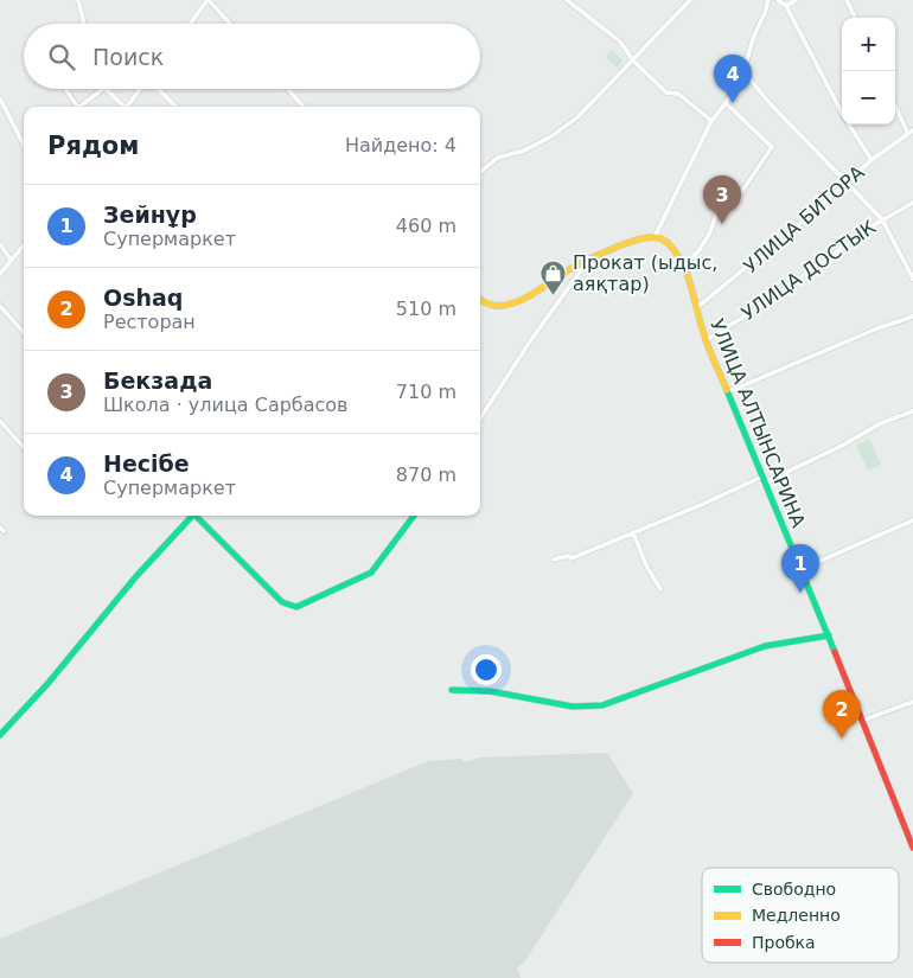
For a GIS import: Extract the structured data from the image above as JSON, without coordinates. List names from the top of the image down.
{
  "streets": {
    "street": ["УЛИЦА БИТОРА", "УЛИЦА ДОСТЫК", "УЛИЦА АЛТЫНСАРИНА"]
  },
  "crossings": [
    ["УЛИЦА БИТОРА", "УЛИЦА АЛТЫНСАРИНА"],
    ["УЛИЦА ДОСТЫК", "УЛИЦА АЛТЫНСАРИНА"]
  ],
  "places": {
    "shop": ["Прокат (ыдыс, аяқтар)"]
  },
  "legend": ["Свободно", "Медленно", "Пробка"],
  "page": {
    "map_buttons": ["+", "−"],
    "search": "Поиск",
    "pins": [
      "4",
      "3",
      "1",
      "2"
    ],
    "heading": ["Рядом", "Найдено: 4"],
    "list": [
      {
        "mark": "1",
        "name": "Зейнұр",
        "note": "Супермаркет",
        "value": "460 m"
      },
      {
        "mark": "2",
        "name": "Oshaq",
        "note": "Ресторан",
        "value": "510 m"
      },
      {
        "mark": "3",
        "name": "Бекзада",
        "note": "Школа · улица Сарбасов",
        "value": "710 m"
      },
      {
        "mark": "4",
        "name": "Несібе",
        "note": "Супермаркет",
        "value": "870 m"
      }
    ]
  }
}
